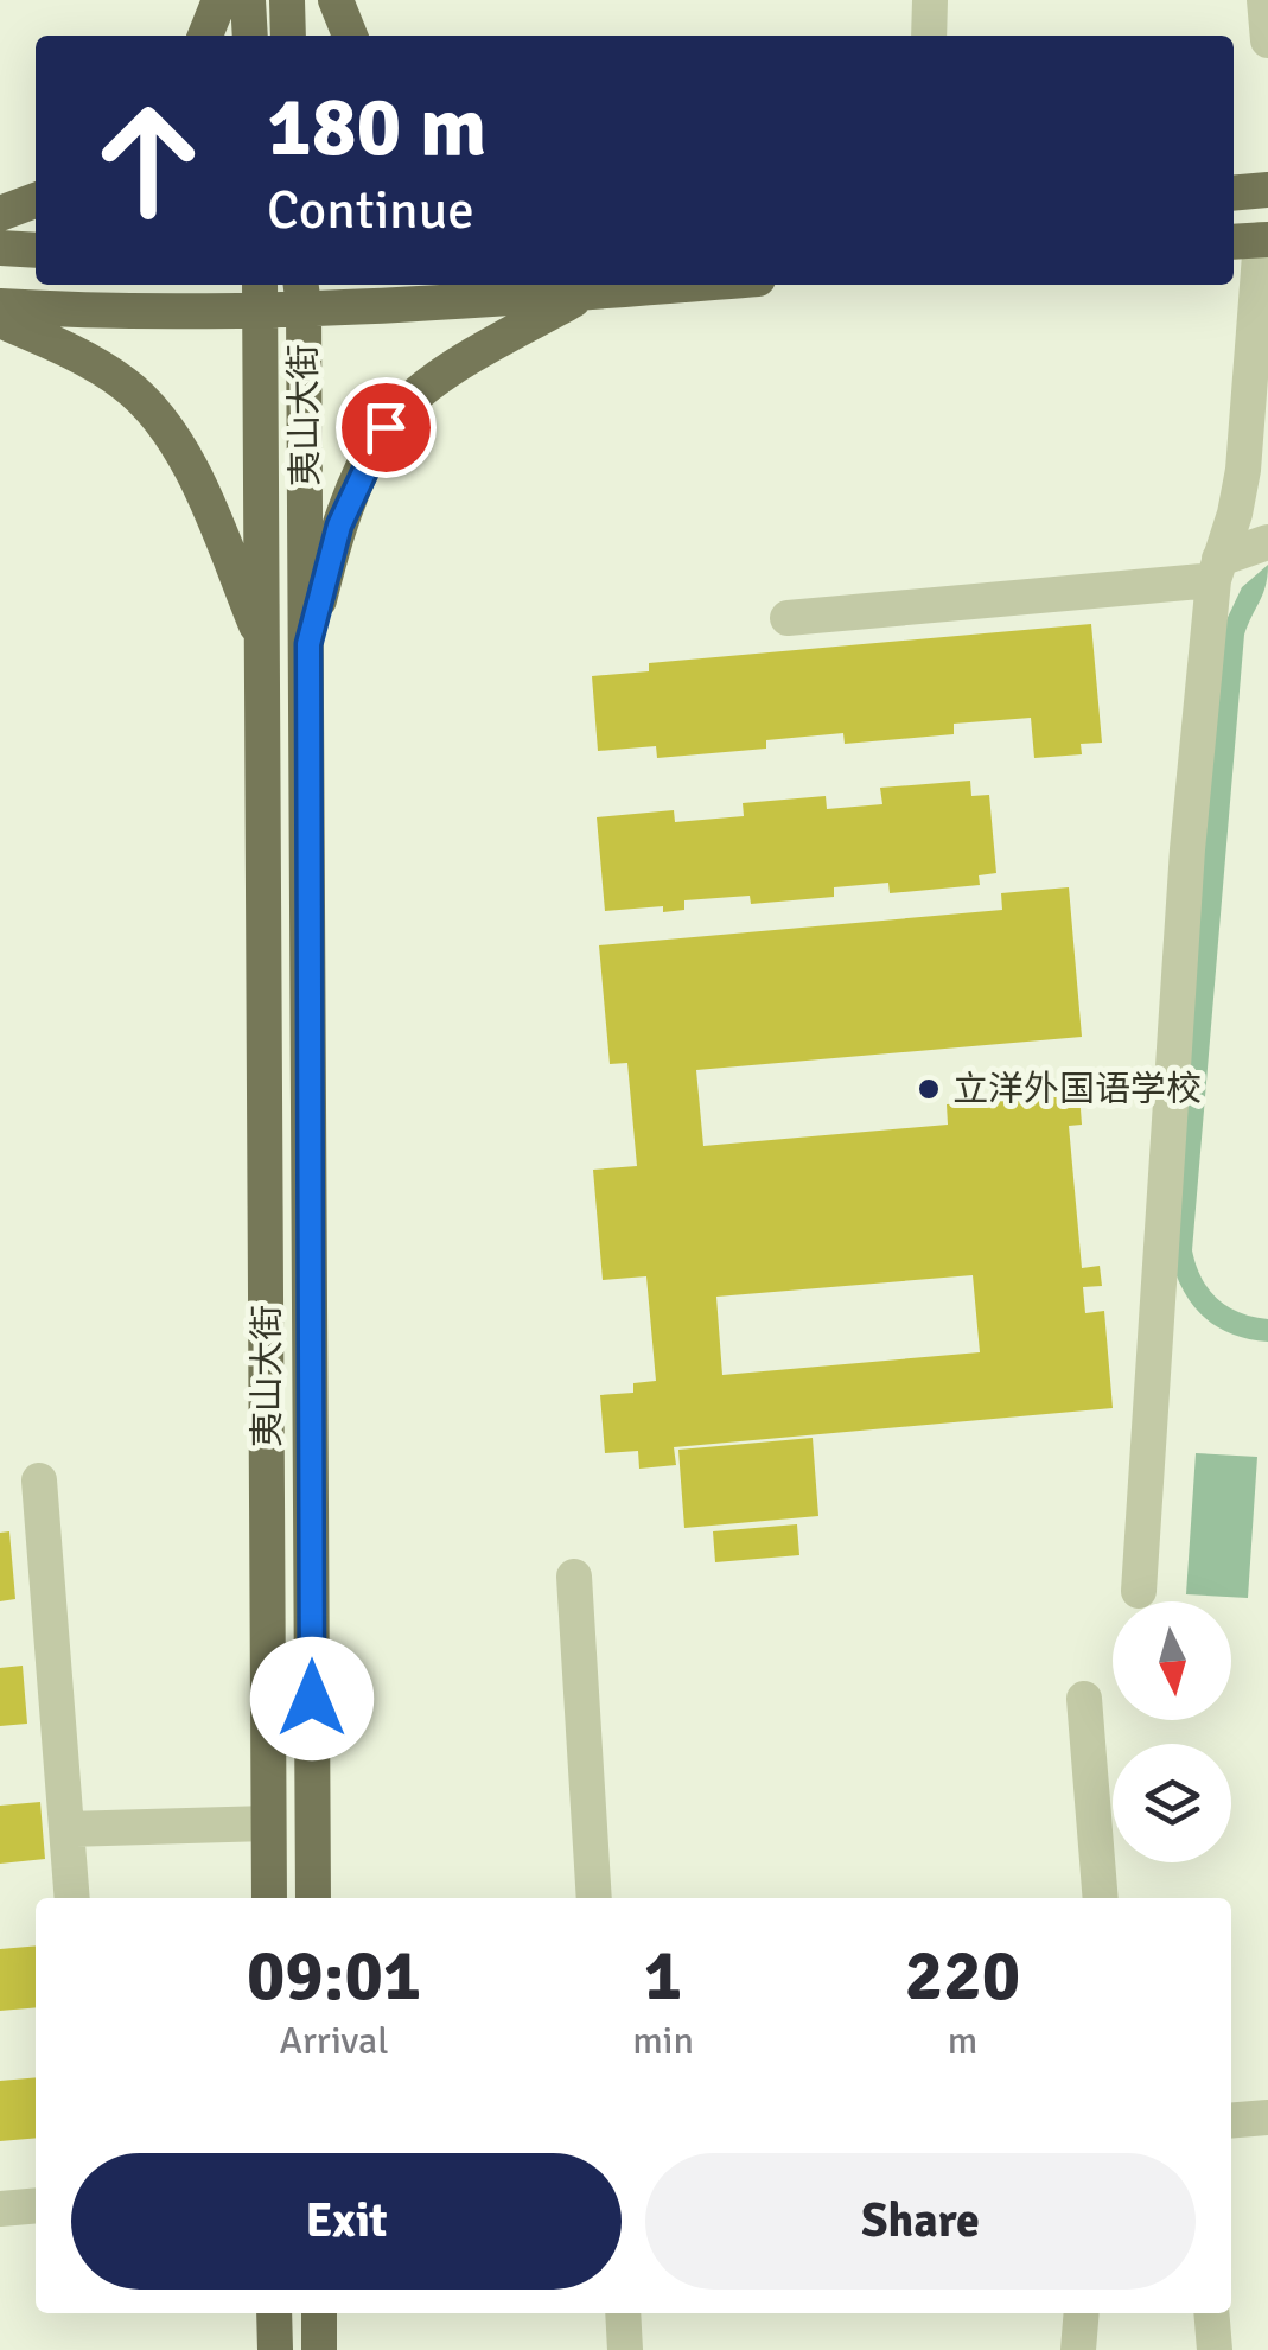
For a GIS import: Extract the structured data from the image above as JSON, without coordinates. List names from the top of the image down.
{
  "streets": {
    "main road": ["夷山大街"]
  },
  "places": ["立洋外国语学校"],
  "north": "bottom",
  "page": {
    "turn": ["180 m", "Continue"],
    "eta": [
      "09:01",
      "Arrival",
      "1",
      "min",
      "220",
      "m"
    ],
    "buttons": ["Exit", "Share"]
  }
}
